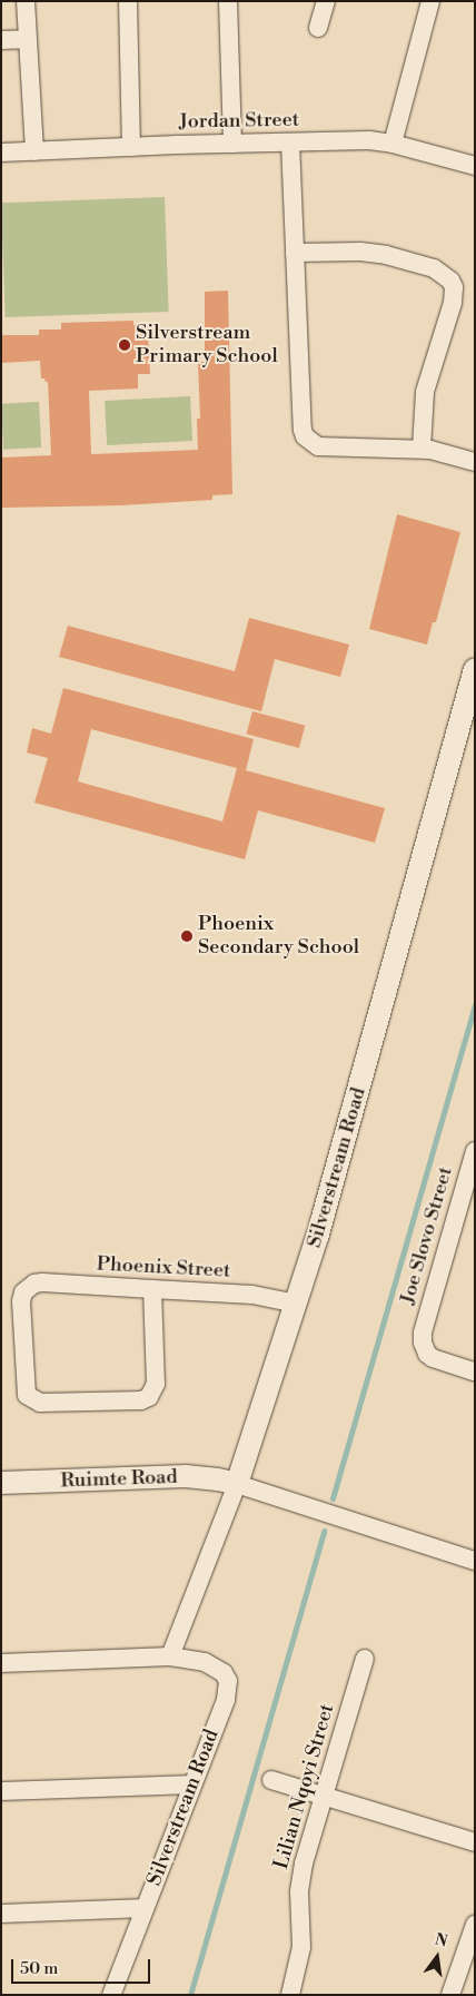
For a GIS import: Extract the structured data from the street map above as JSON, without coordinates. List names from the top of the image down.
{
  "streets": {
    "street": [
      "Jordan Street",
      "Silverstream Road",
      "Joe Slovo Street",
      "Phoenix Street",
      "Ruimte Road",
      "Lilian Nqoyi Street"
    ]
  },
  "crossings": [
    ["Silverstream Road", "Phoenix Street"],
    ["Silverstream Road", "Ruimte Road"]
  ],
  "places": ["Silverstream Primary School", "Phoenix Secondary School"],
  "scale_bar": "50 m",
  "north": "top"
}
